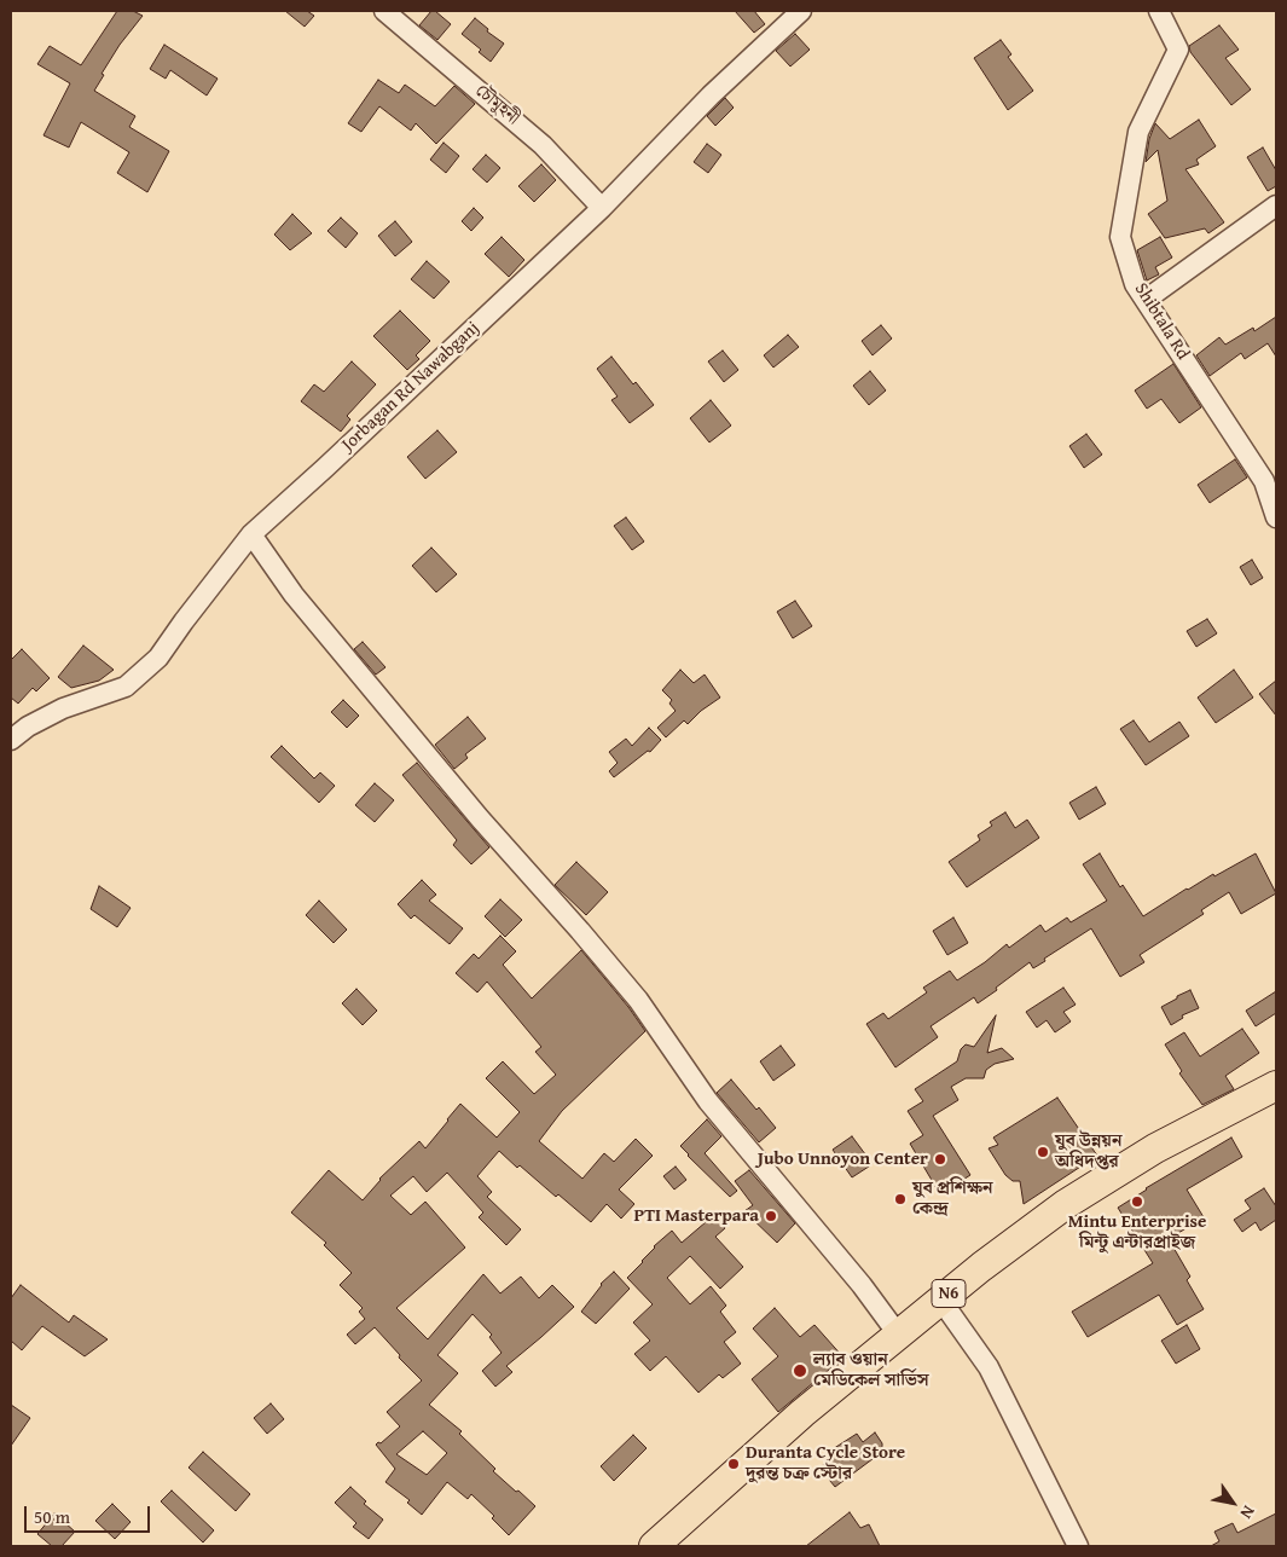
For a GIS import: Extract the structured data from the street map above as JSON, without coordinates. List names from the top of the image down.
{
  "streets": {
    "highway": ["N6"],
    "street": ["চৌমুহনী", "Shibtala Rd", "Jorbagan Rd Nawabganj"]
  },
  "crossings": [
    ["চৌমুহনী", "Jorbagan Rd Nawabganj"]
  ],
  "places": [
    "যুব উন্নয়ন অধিদপ্তর",
    "Jubo Unnoyon Center",
    "যুব প্রশিক্ষন কেন্দ্র",
    "Mintu Enterprise মিন্টু এন্টারপ্রাইজ",
    "PTI Masterpara",
    "ল্যাব ওয়ান মেডিকেল সার্ভিস",
    "Duranta Cycle Store দুরন্ত চক্র স্টোর"
  ],
  "scale_bar": "50 m",
  "north": "bottom right"
}
